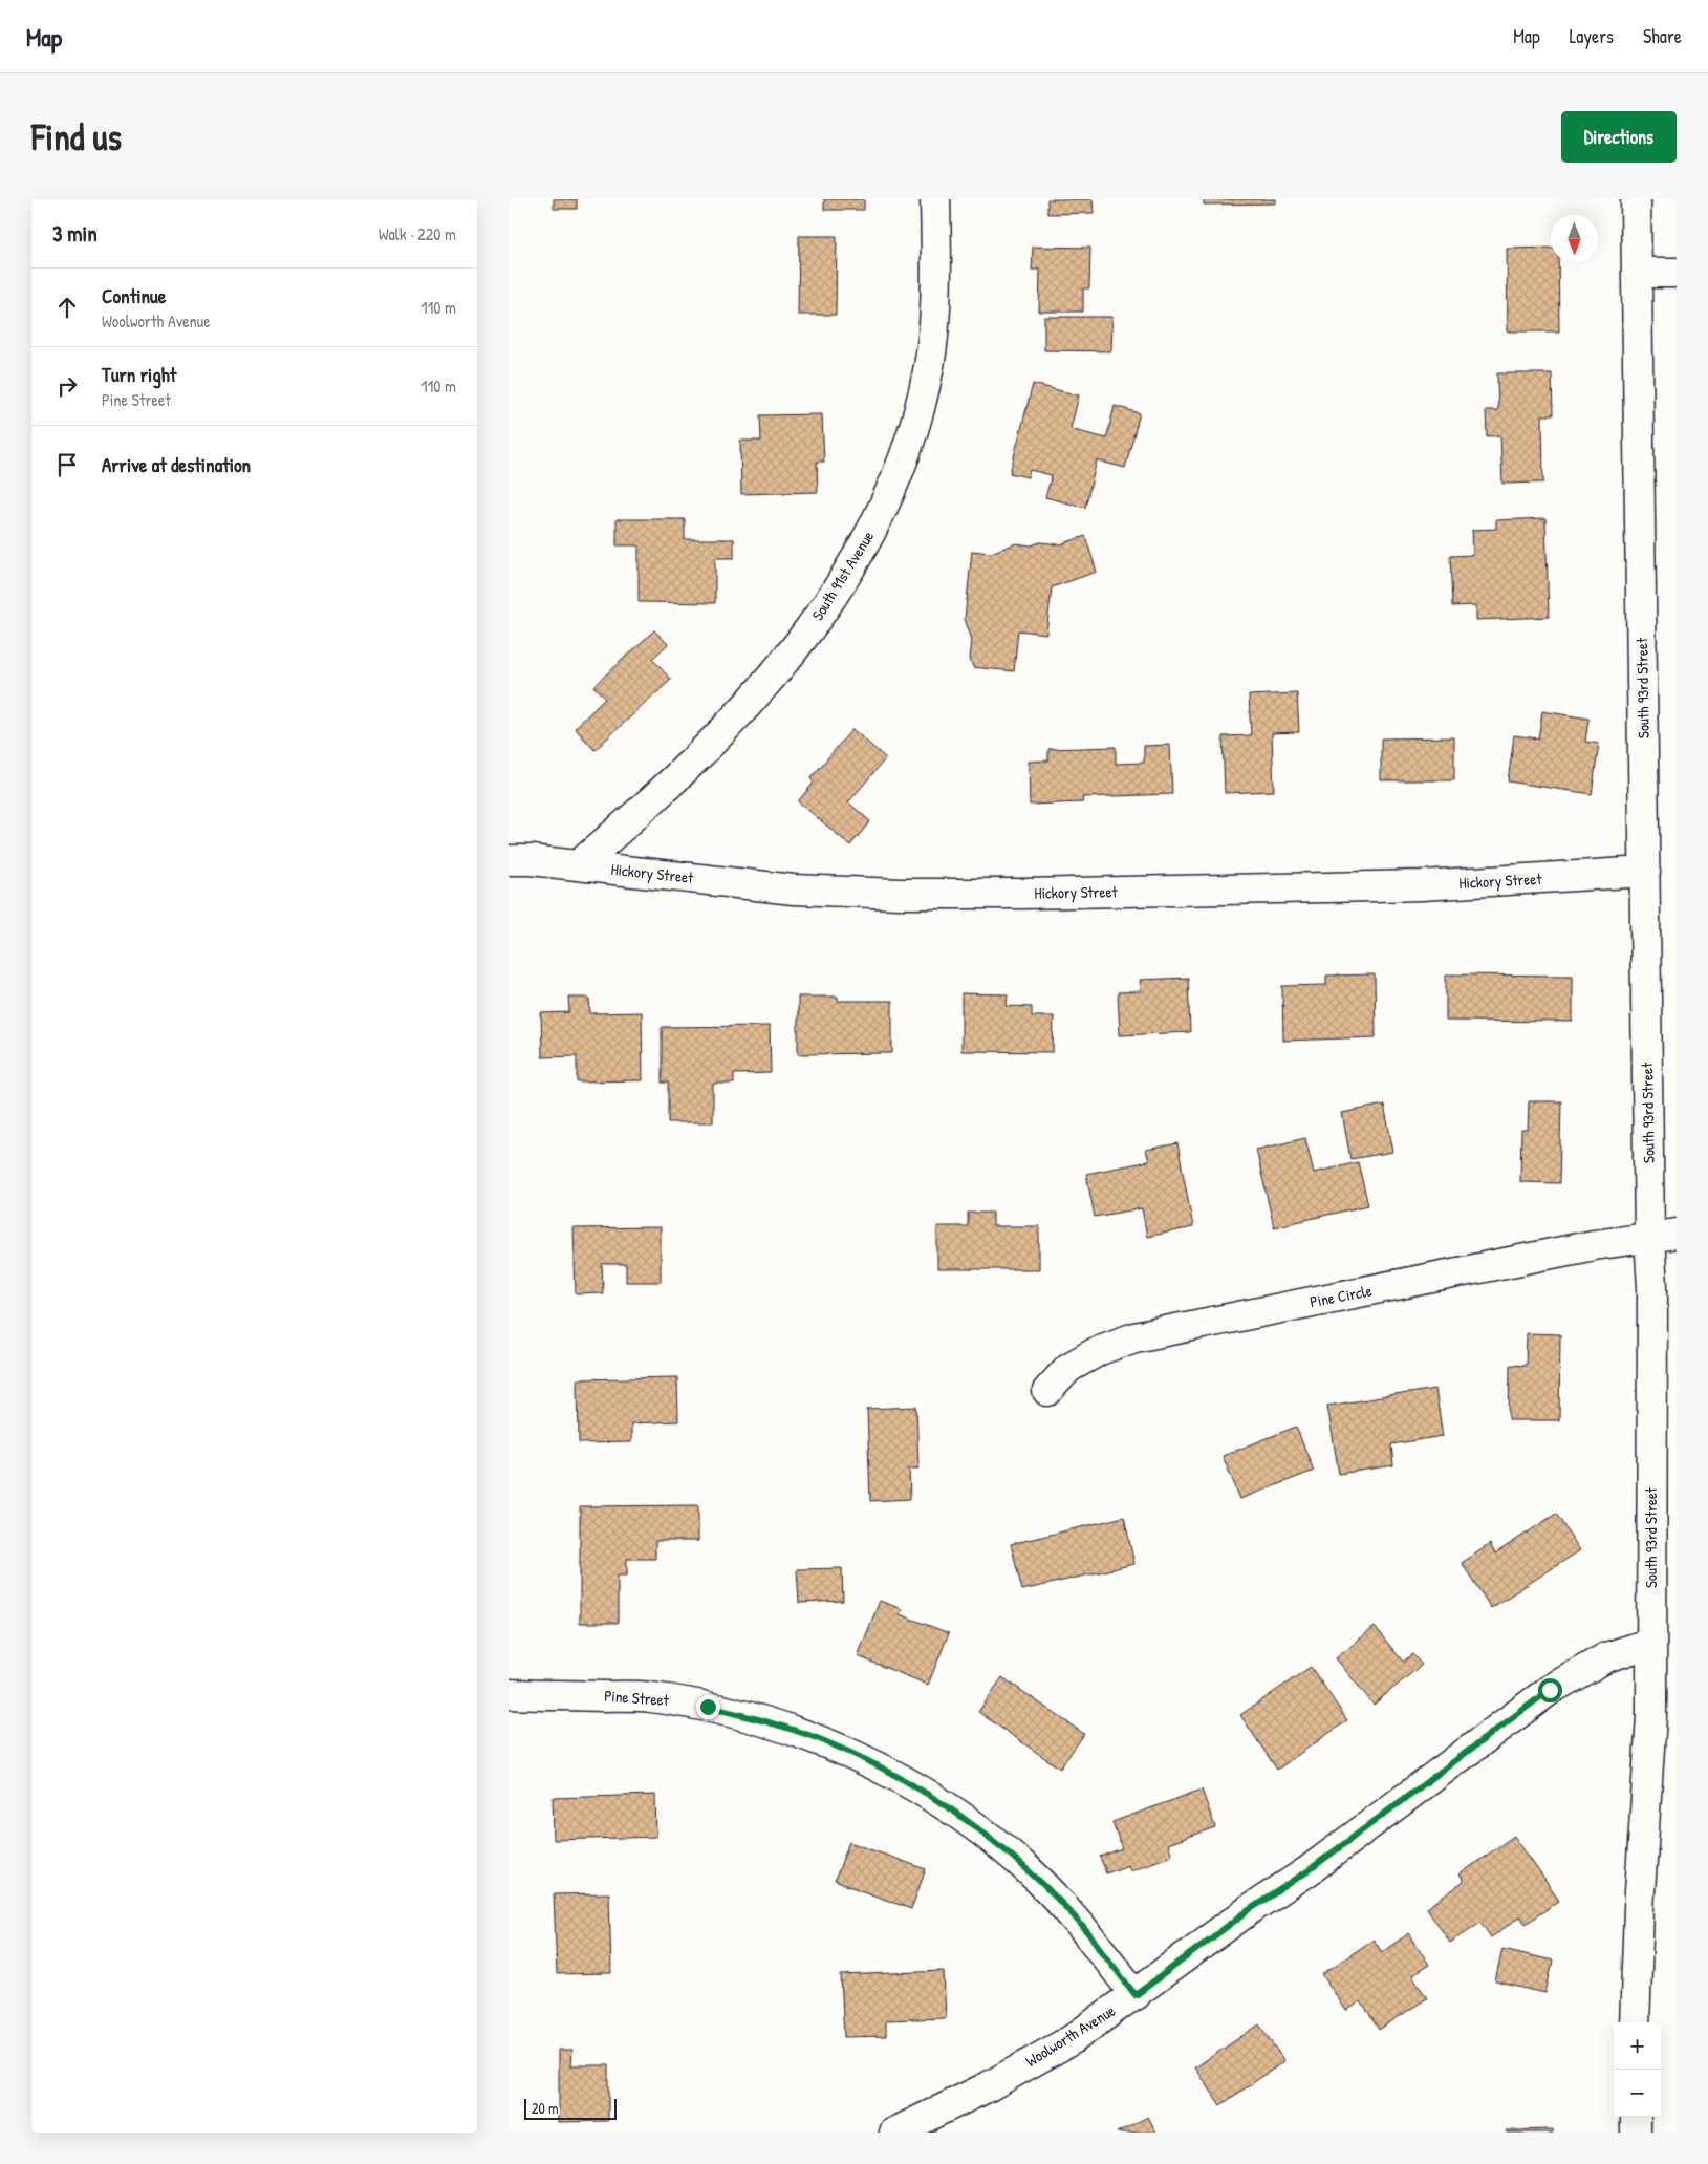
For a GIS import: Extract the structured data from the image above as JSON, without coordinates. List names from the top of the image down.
{
  "streets": {
    "street": [
      "South 91st Avenue",
      "South 93rd Street",
      "Hickory Street",
      "Pine Circle",
      "Pine Street",
      "Woolworth Avenue"
    ]
  },
  "crossings": [
    ["South 91st Avenue", "Hickory Street"],
    ["South 93rd Street", "Hickory Street"],
    ["South 93rd Street", "Pine Circle"],
    ["South 93rd Street", "Woolworth Avenue"],
    ["Pine Street", "Woolworth Avenue"]
  ],
  "scale_bar": "20 m",
  "north": "bottom",
  "page": {
    "header": "Map",
    "nav": ["Map", "Layers", "Share"],
    "buttons": "Directions",
    "title": "Find us",
    "heading": ["3 min", "Walk · 220 m"],
    "list": [
      ["Continue", "Woolworth Avenue", "110 m"],
      ["Turn right", "Pine Street", "110 m"],
      "Arrive at destination"
    ],
    "map_buttons": ["+", "−"],
    "scale": "20 m"
  }
}
